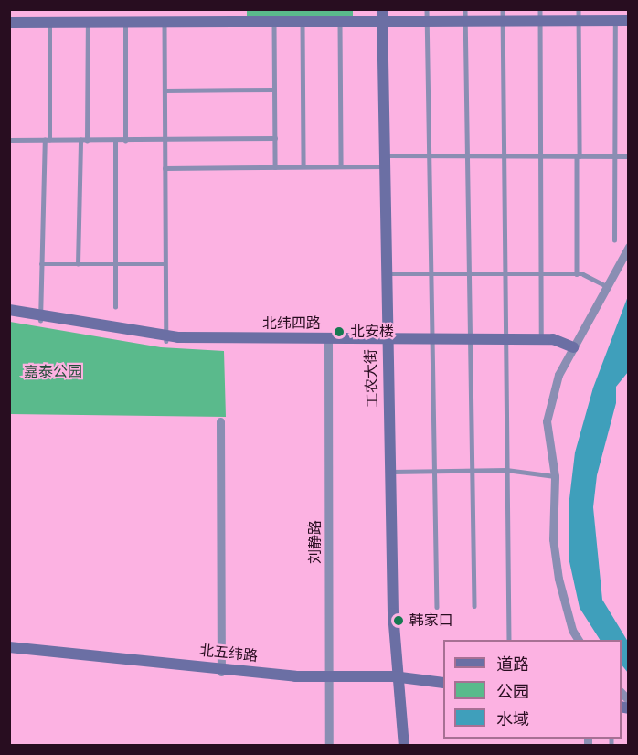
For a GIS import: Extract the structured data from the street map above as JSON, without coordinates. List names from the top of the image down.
{
  "streets": {
    "street": [
      "北纬四路",
      "工农大街",
      "刘静路",
      "北五纬路"
    ]
  },
  "crossings": [
    ["北纬四路", "工农大街"],
    ["北纬四路", "刘静路"],
    ["工农大街", "北五纬路"],
    ["刘静路", "北五纬路"]
  ],
  "parks": ["嘉泰公园"],
  "places": ["北安楼", "韩家口"],
  "legend": ["道路", "公园", "水域"]
}
